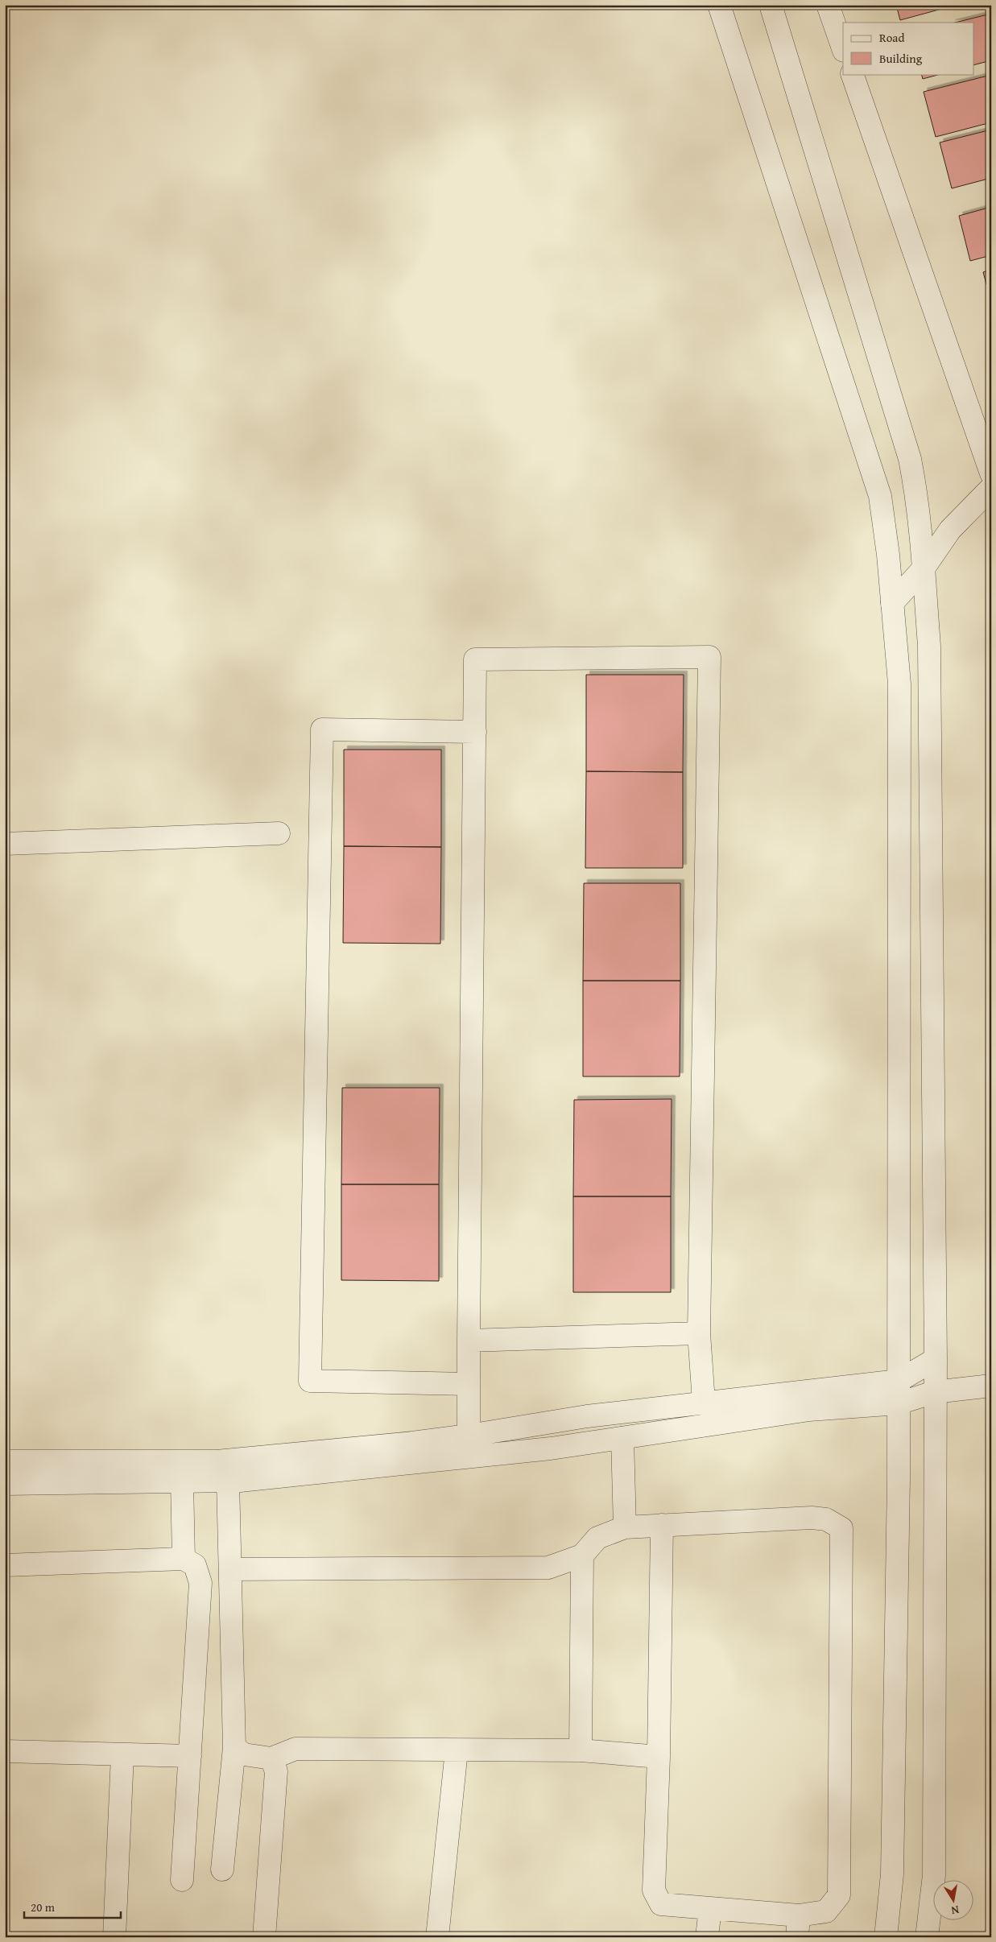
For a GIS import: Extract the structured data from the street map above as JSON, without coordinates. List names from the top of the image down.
{
  "legend": ["Road", "Building"],
  "scale_bar": "20 m",
  "north": "bottom"
}
